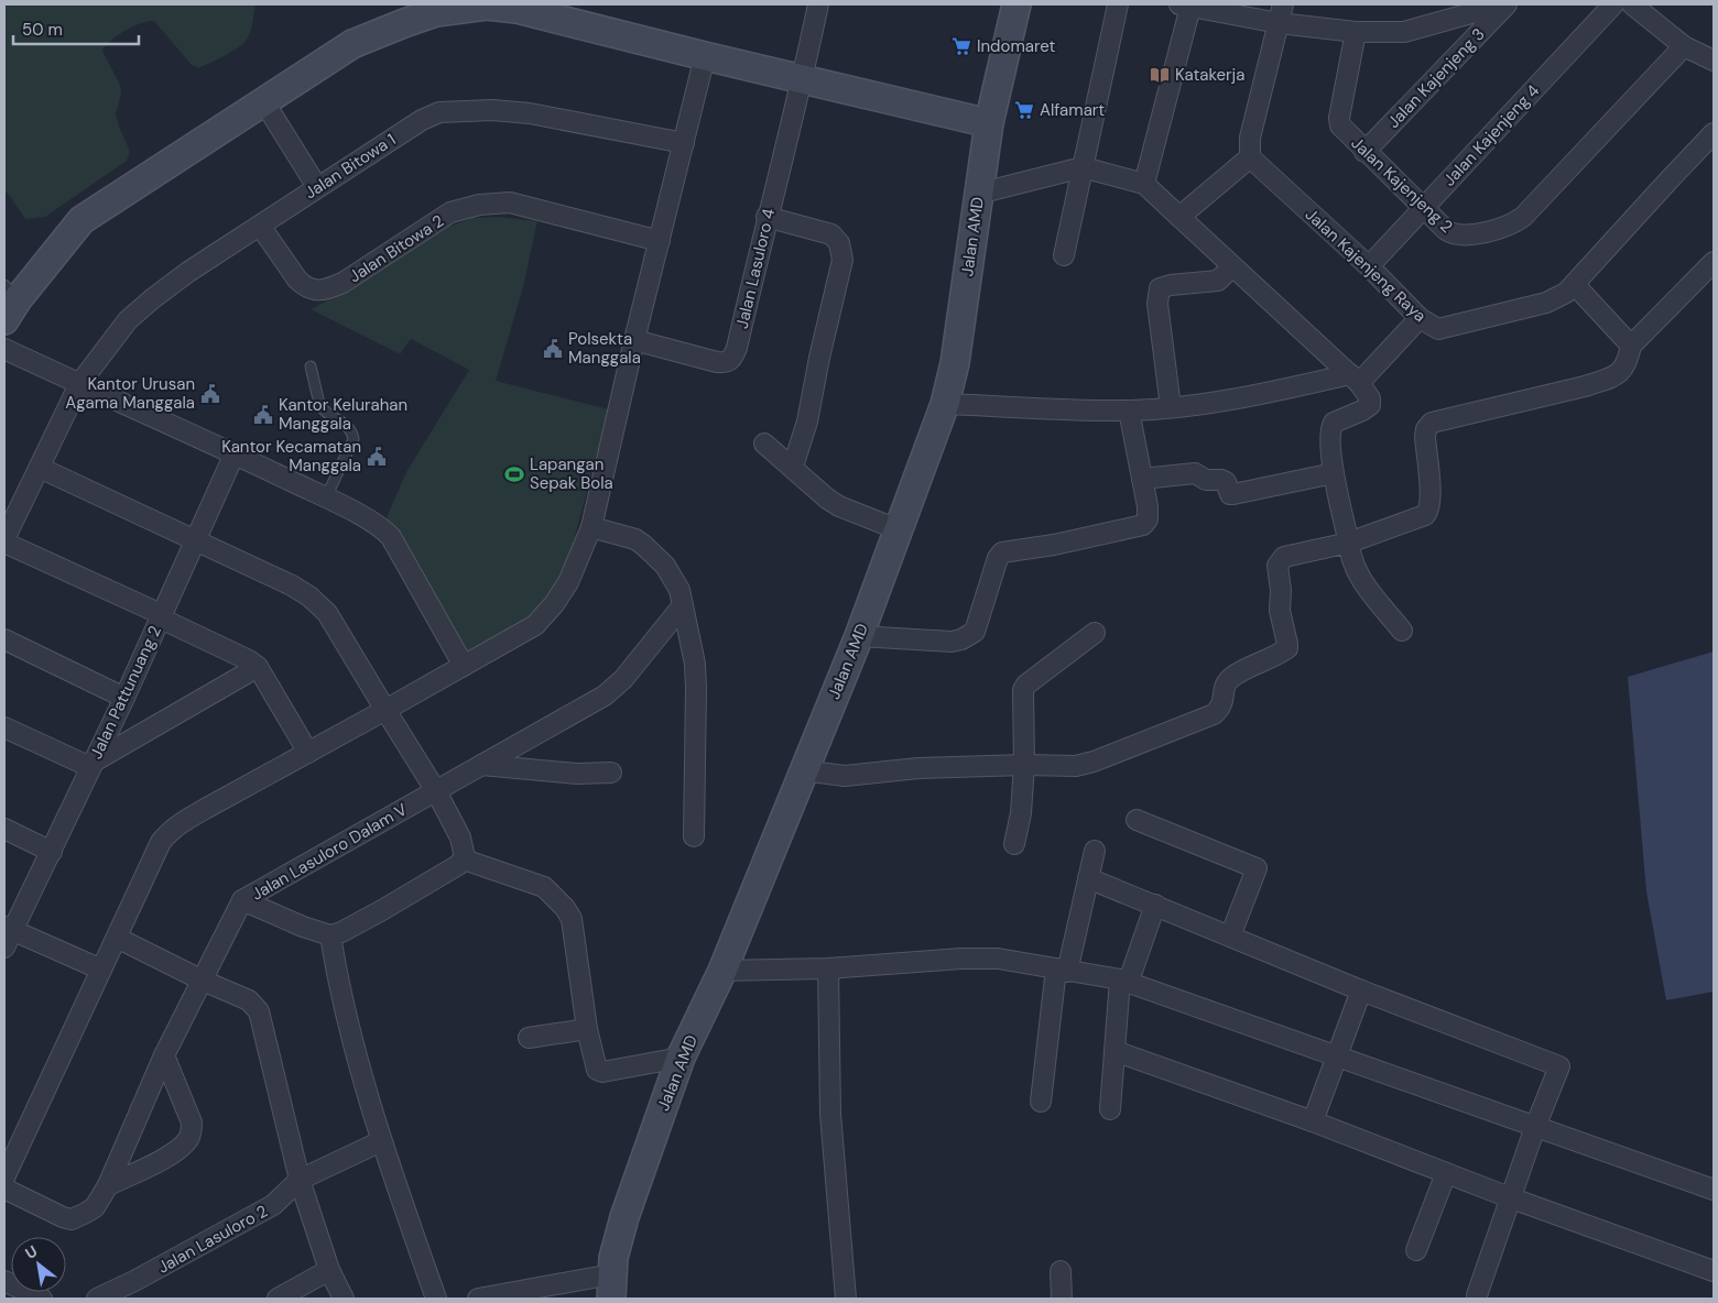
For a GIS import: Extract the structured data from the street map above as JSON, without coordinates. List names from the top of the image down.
{
  "streets": {
    "street": [
      "Jalan Kajenjeng 3",
      "Jalan Kajenjeng 4",
      "Jalan Bitowa 1",
      "Jalan Kajenjeng 2",
      "Jalan AMD",
      "Jalan Bitowa 2",
      "Jalan Kajenjeng Raya",
      "Jalan Lasuloro 4",
      "Jalan Pattunuang 2",
      "Jalan Lasuloro Dalam V",
      "Jalan Lasuloro 2"
    ]
  },
  "crossings": [
    ["Jalan Kajenjeng 3", "Jalan Kajenjeng 2"],
    ["Jalan Kajenjeng 4", "Jalan Kajenjeng 2"],
    ["Jalan Kajenjeng 4", "Jalan Kajenjeng Raya"],
    ["Jalan Bitowa 1", "Jalan Bitowa 2"]
  ],
  "places": {
    "supermarket": ["Indomaret", "Alfamart"],
    "library": ["Katakerja"],
    "public building": [
      "Polsekta Manggala",
      "Kantor Urusan Agama Manggala",
      "Kantor Kelurahan Manggala",
      "Kantor Kecamatan Manggala"
    ],
    "sports": ["Lapangan Sepak Bola"]
  },
  "scale_bar": "50 m",
  "north": "top left"
}
